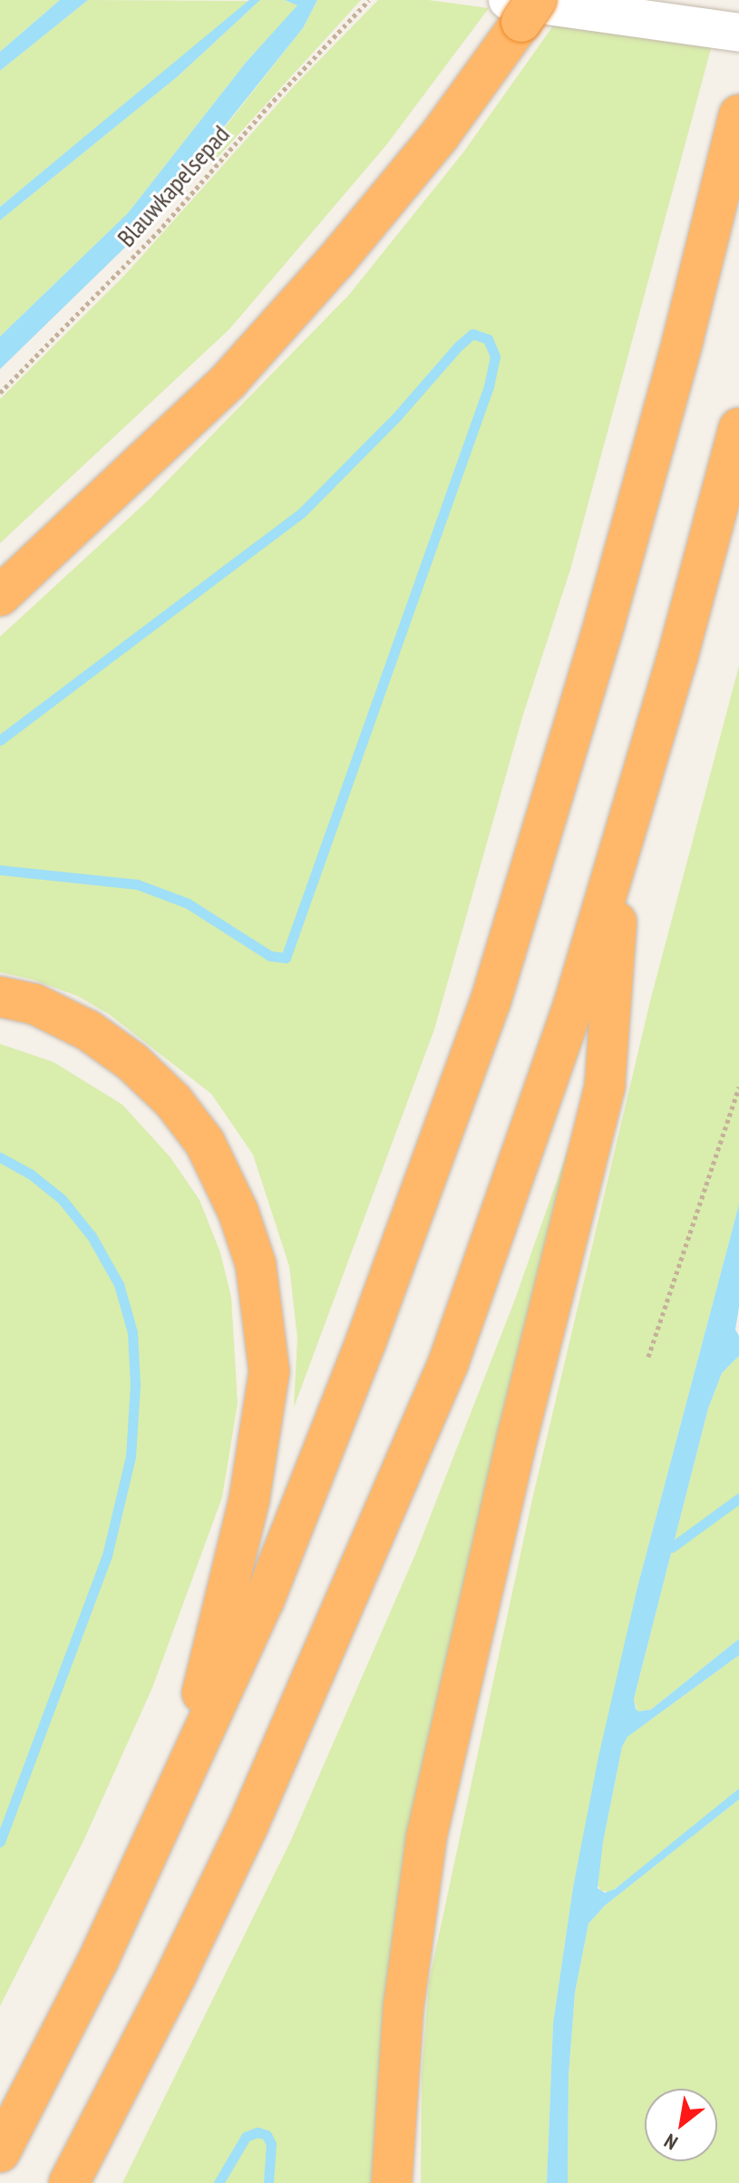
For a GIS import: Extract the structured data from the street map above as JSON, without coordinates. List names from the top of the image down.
{
  "streets": {
    "path": ["Blauwkapelsepad"]
  },
  "north": "bottom left"
}
